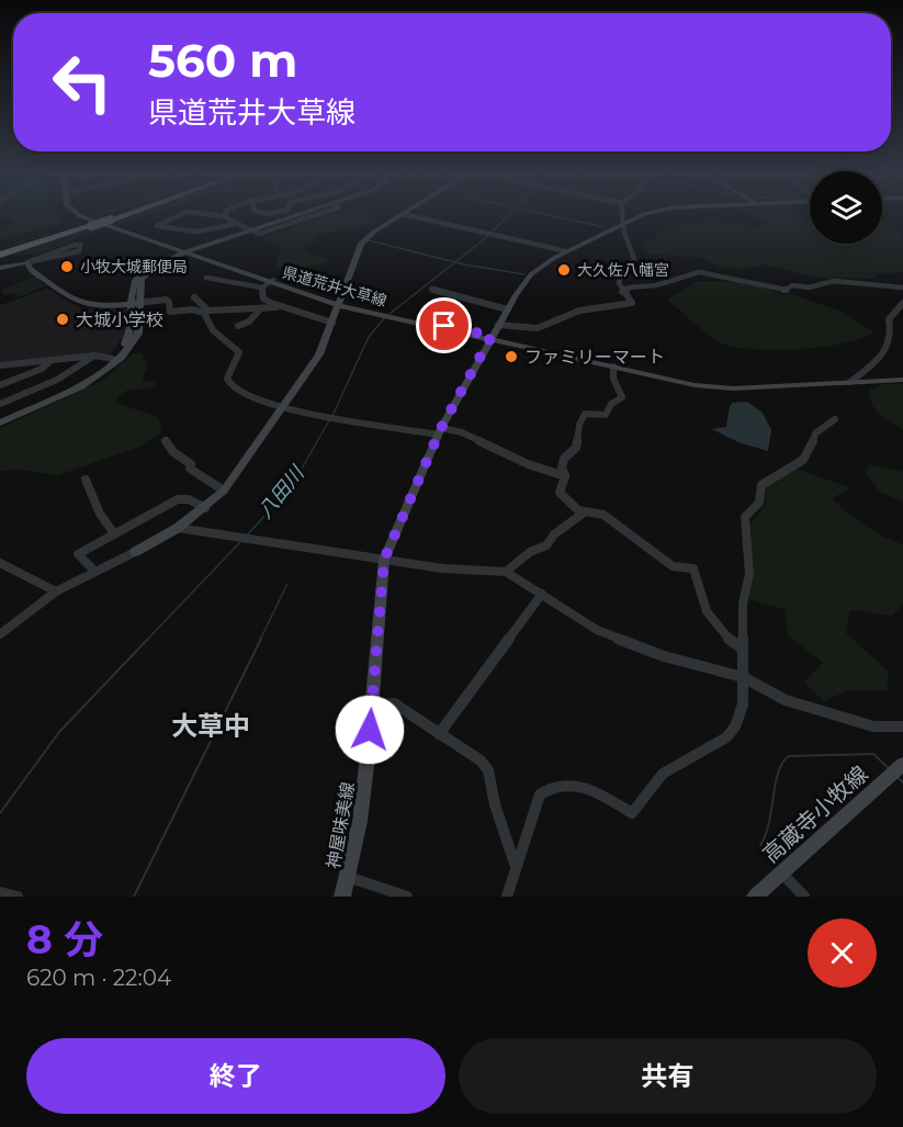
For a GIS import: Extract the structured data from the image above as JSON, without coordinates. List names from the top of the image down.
{
  "streets": {
    "main road": ["県道荒井大草線", "高蔵寺小牧線", "神屋味美線"]
  },
  "crossings": [
    ["県道荒井大草線", "神屋味美線"]
  ],
  "districts": ["大草中"],
  "water": ["八田川"],
  "places": [
    "小牧大城郵便局",
    "大久佐八幡宮",
    "大城小学校",
    "ファミリーマート"
  ],
  "page": {
    "turn": ["560 m", "県道荒井大草線"],
    "heading": ["8 分", "620 m · 22:04"],
    "buttons": ["終了", "共有"]
  }
}
